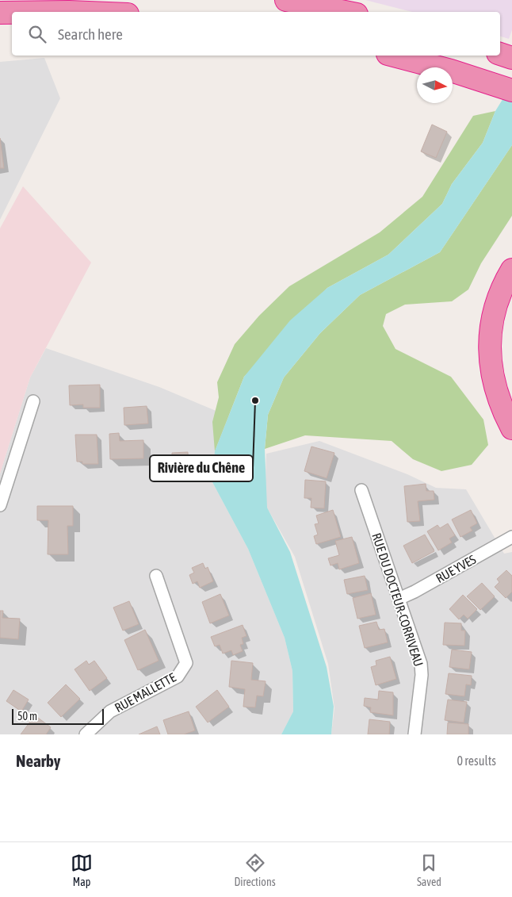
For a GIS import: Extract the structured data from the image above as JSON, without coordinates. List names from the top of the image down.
{
  "streets": {
    "street": ["RUE YVES", "RUE DU DOCTEUR-CORRIVEAU", "RUE MALLETTE"]
  },
  "crossings": [
    ["RUE YVES", "RUE DU DOCTEUR-CORRIVEAU"]
  ],
  "places": ["Rivière du Chêne"],
  "scale_bar": "50 m",
  "north": "right",
  "page": {
    "search": "Search here",
    "scale": "50 m",
    "heading": ["Nearby", "0 results"],
    "nav": ["Map", "Directions", "Saved"]
  }
}
